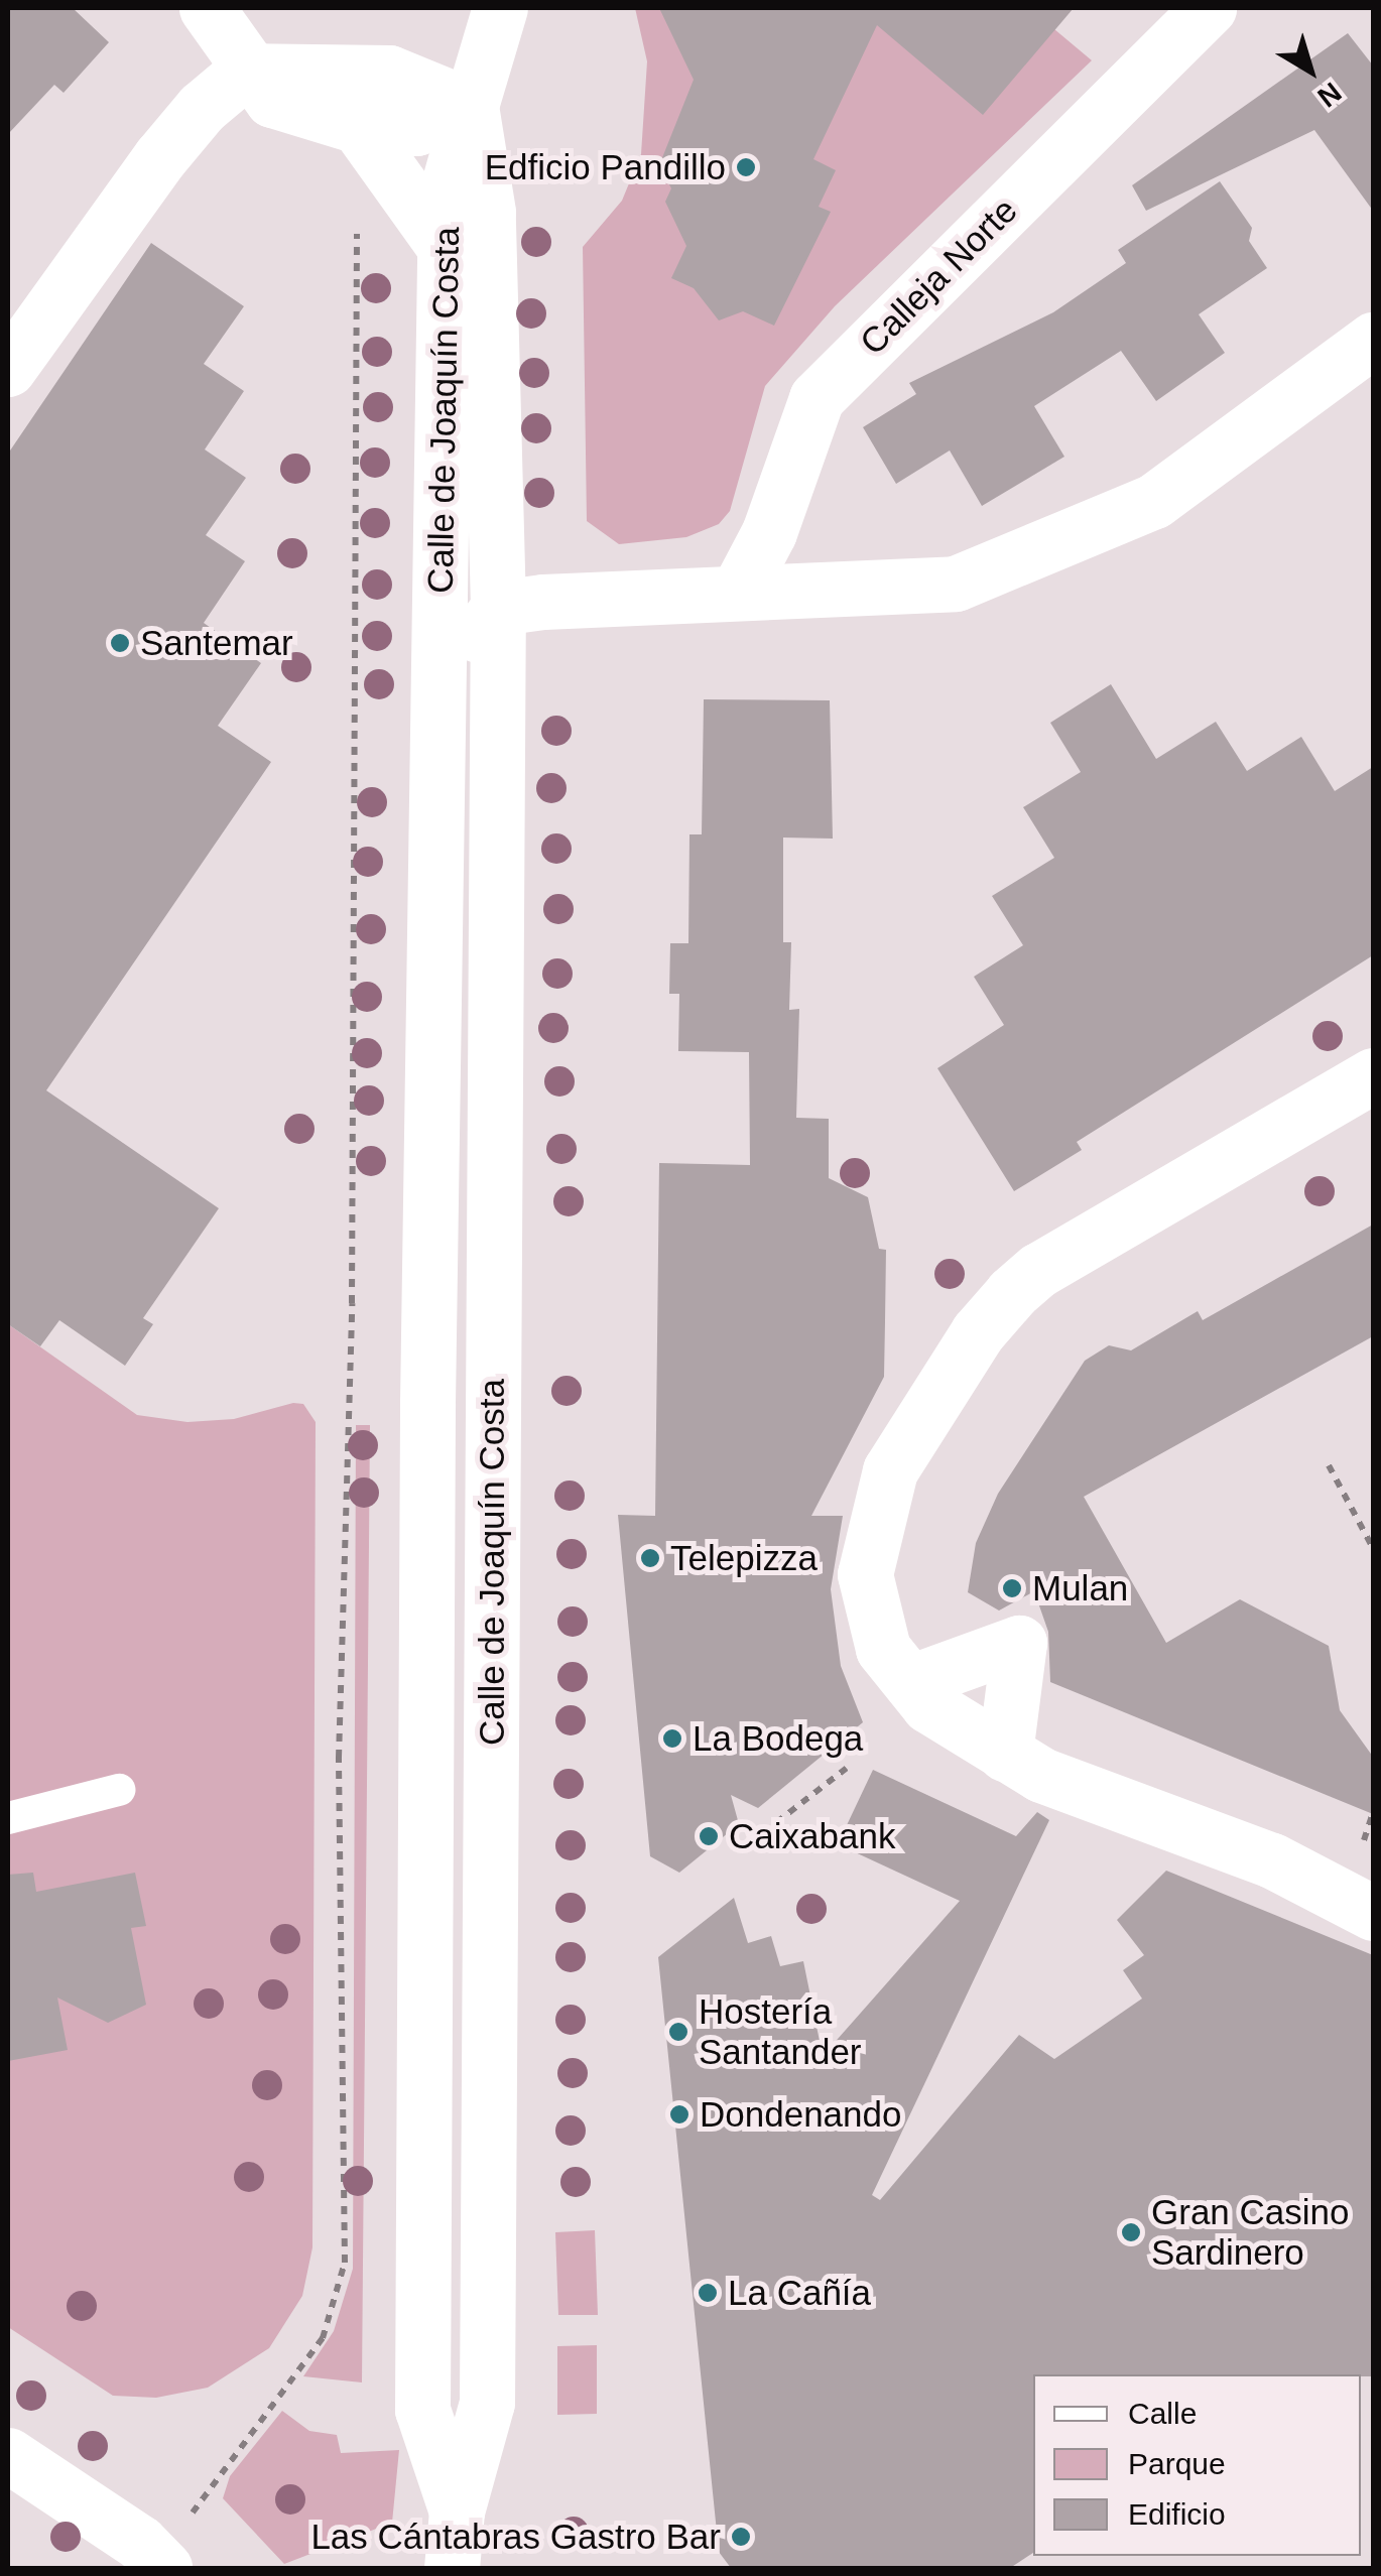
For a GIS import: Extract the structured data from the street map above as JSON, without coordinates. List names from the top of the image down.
{
  "streets": {
    "street": ["Calleja Norte", "Calle de Joaquín Costa"]
  },
  "crossings": [
    ["Calleja Norte", "Calle de Joaquín Costa"]
  ],
  "places": [
    "Edficio Pandillo",
    "Santemar",
    "Telepizza",
    "Mulan",
    "La Bodega",
    "Caixabank",
    "Hostería Santander",
    "Dondenando",
    "Gran Casino Sardinero",
    "La Cañía",
    "Las Cántabras Gastro Bar"
  ],
  "legend": ["Calle", "Parque", "Edificio"],
  "north": "bottom right"
}
